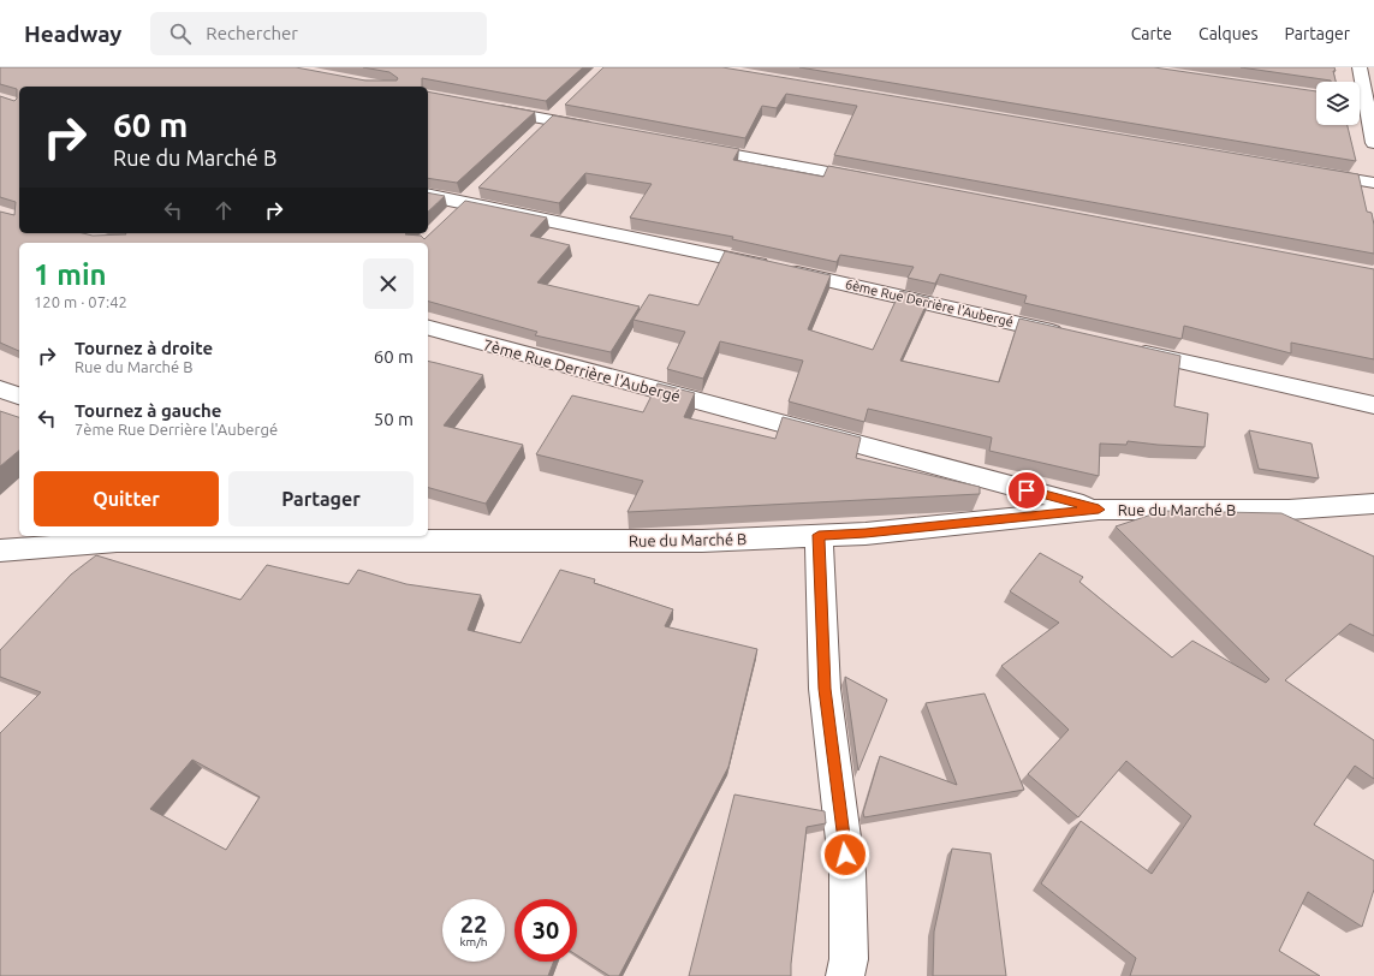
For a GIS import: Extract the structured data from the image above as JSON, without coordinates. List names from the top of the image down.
{
  "streets": {
    "street": ["6ème Rue Derrière l'Aubergé", "7ème Rue Derrière l'Aubergé", "Rue du Marché B"]
  },
  "crossings": [
    ["7ème Rue Derrière l'Aubergé", "Rue du Marché B"]
  ],
  "page": {
    "header": "Headway",
    "search": "Rechercher",
    "nav": ["Carte", "Calques", "Partager"],
    "turn": ["60 m", "Rue du Marché B"],
    "heading": ["1 min", "120 m · 07:42"],
    "list": [
      {
        "name": "Tournez à droite",
        "note": "Rue du Marché B",
        "value": "60 m"
      },
      {
        "name": "Tournez à gauche",
        "note": "7ème Rue Derrière l'Aubergé",
        "value": "50 m"
      }
    ],
    "buttons": ["Quitter", "Partager"],
    "speed": "22 km/h",
    "limit": "30"
  }
}
